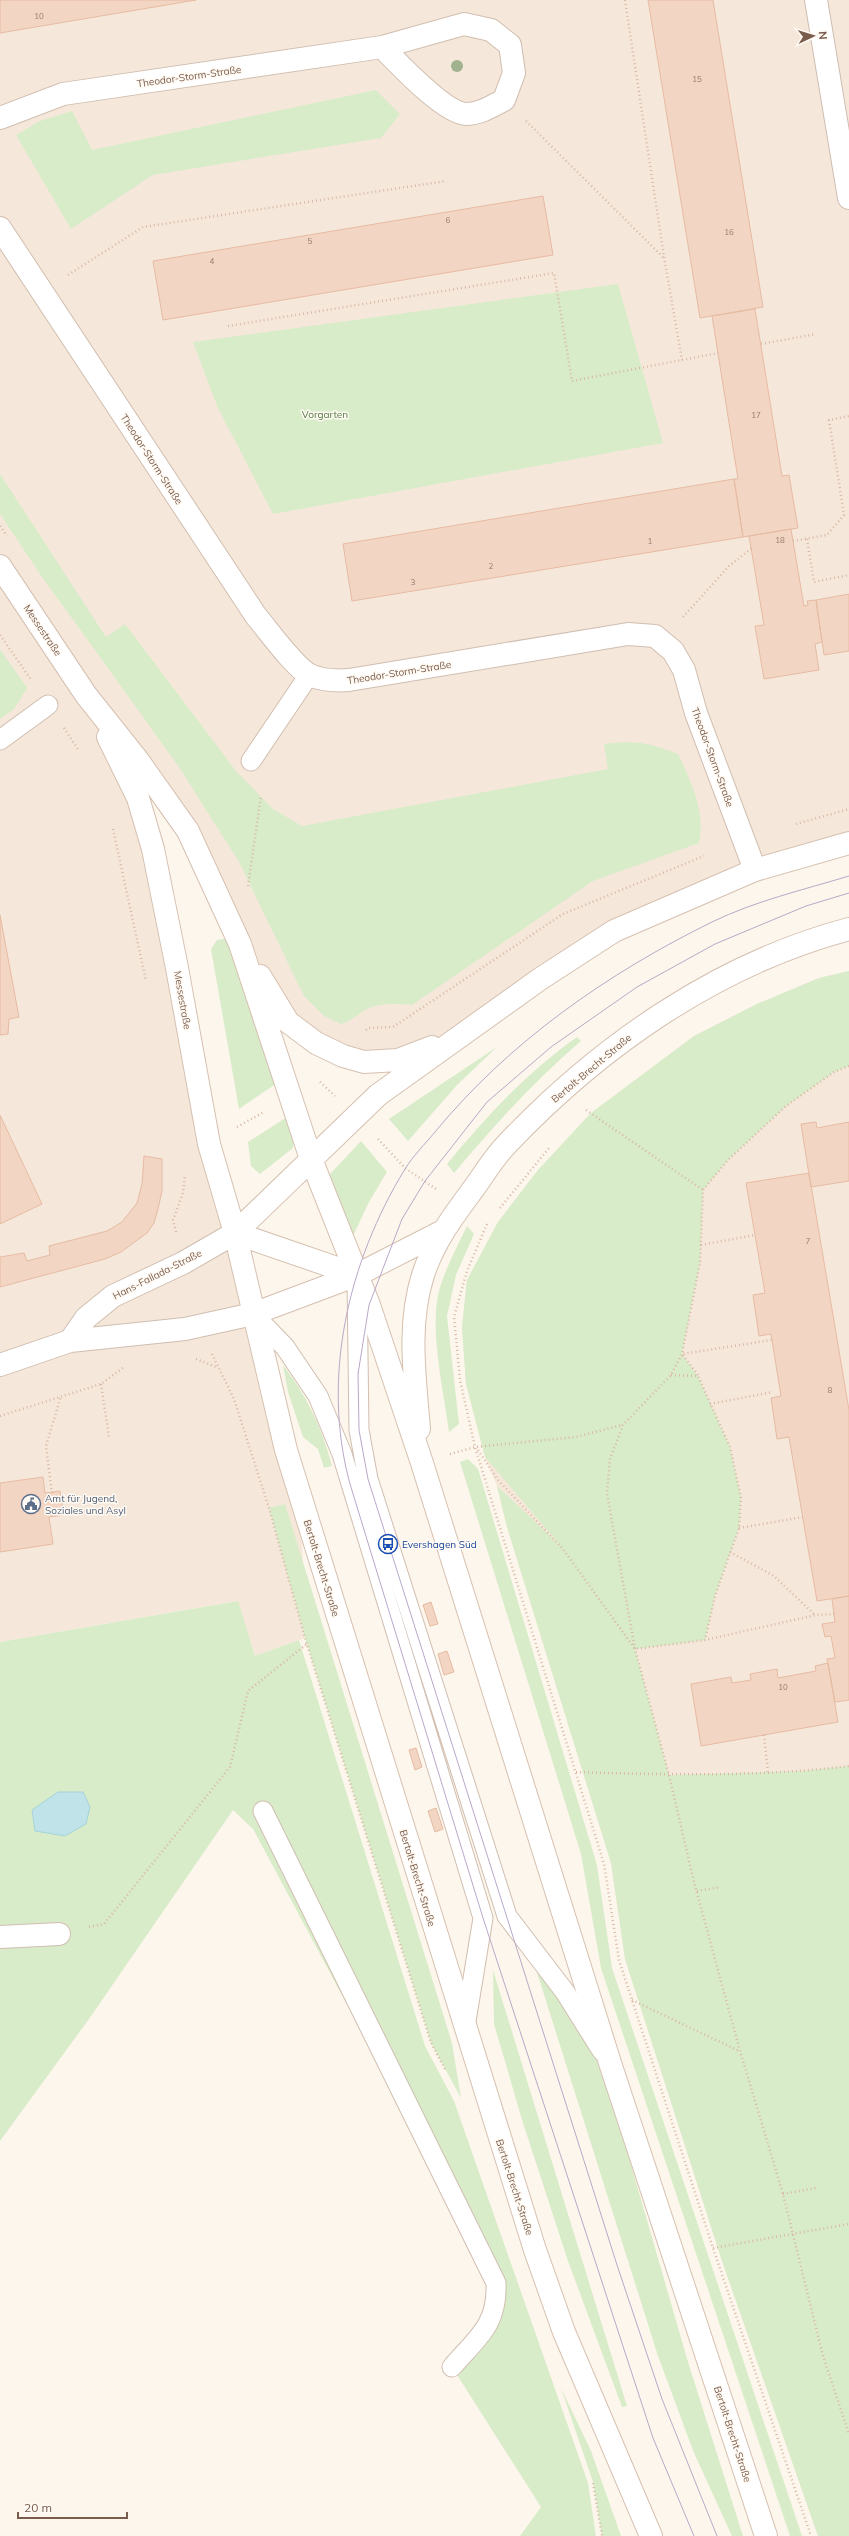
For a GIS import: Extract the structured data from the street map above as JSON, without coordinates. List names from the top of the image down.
{
  "streets": {
    "main road": [
      "Theodor-Storm-Straße",
      "Messestraße",
      "Bertolt-Brecht-Straße",
      "Hans-Fallada-Straße"
    ]
  },
  "crossings": [
    ["Messestraße", "Bertolt-Brecht-Straße"],
    ["Messestraße", "Hans-Fallada-Straße"]
  ],
  "parks": ["Vorgarten"],
  "places": {
    "public building": ["Amt für Jugend, Soziales und Asyl"],
    "bus stop": ["Evershagen Süd"]
  },
  "house_numbers": [
    "10",
    "15",
    "6",
    "16",
    "5",
    "4",
    "17",
    "18",
    "1",
    "2",
    "3",
    "7",
    "8",
    "10"
  ],
  "scale_bar": "20 m",
  "north": "right"
}
